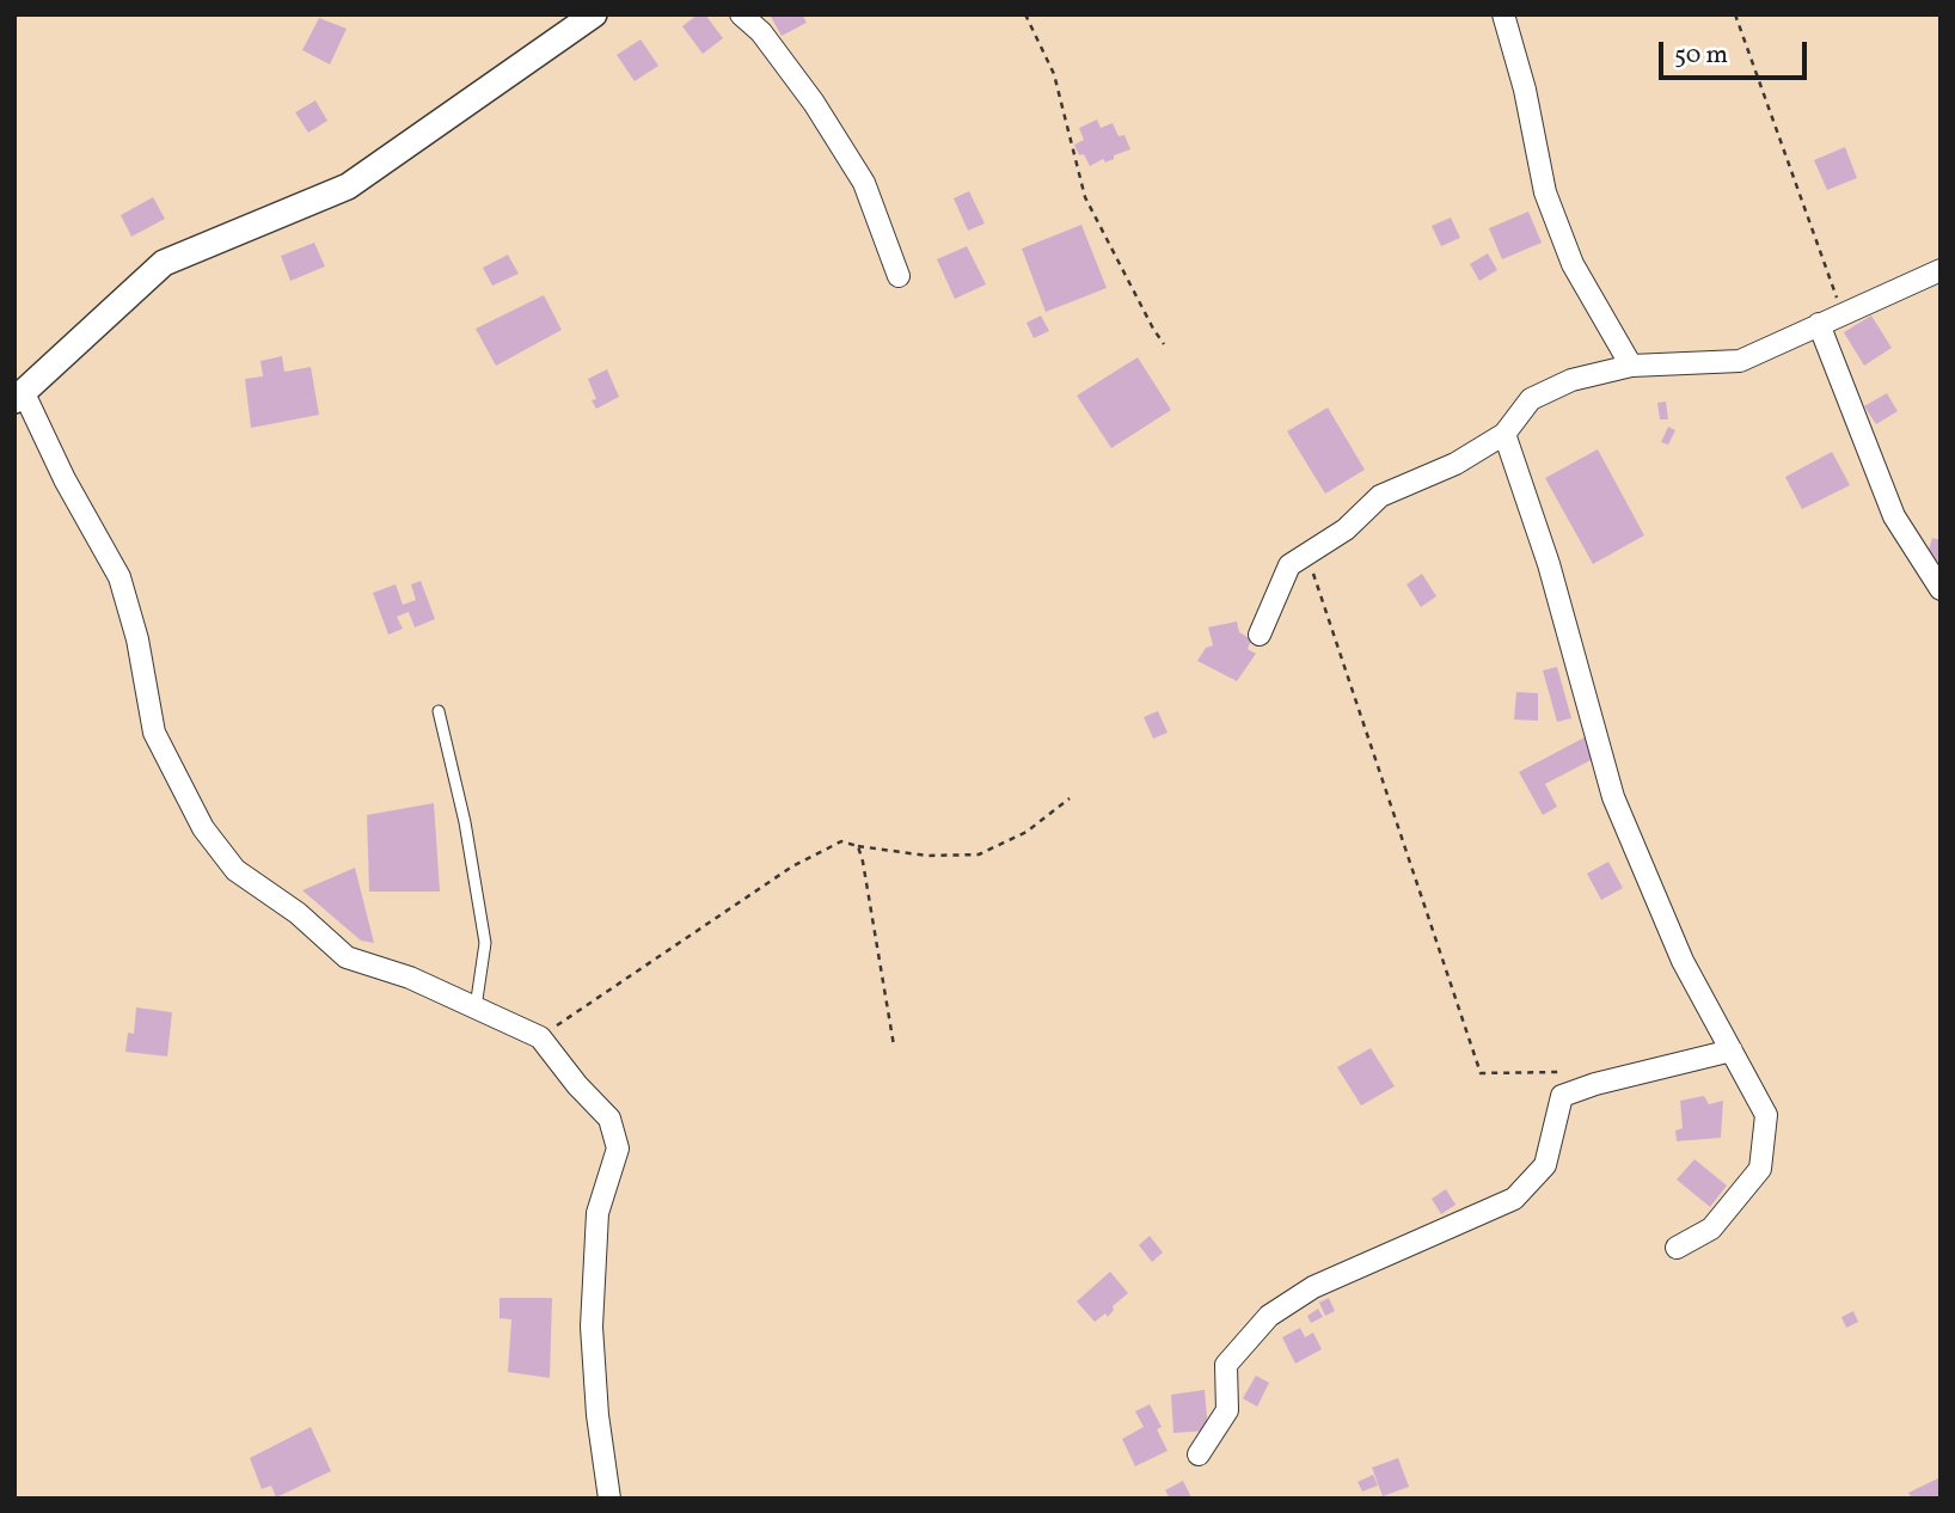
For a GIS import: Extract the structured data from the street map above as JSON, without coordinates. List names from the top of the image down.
{
  "scale_bar": "50 m"
}
